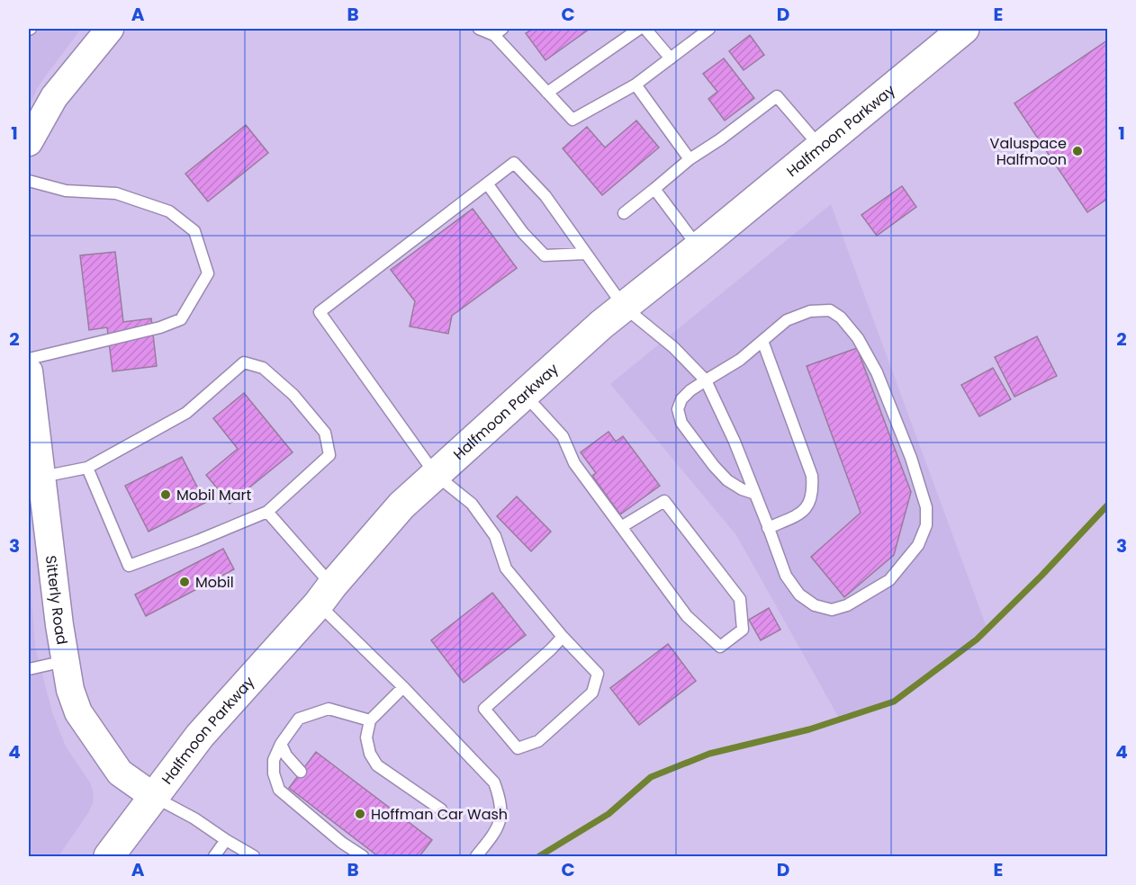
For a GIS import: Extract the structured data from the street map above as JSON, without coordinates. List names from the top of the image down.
{
  "streets": {
    "main road": ["Halfmoon Parkway"],
    "street": ["Sitterly Road"]
  },
  "crossings": [
    ["Halfmoon Parkway", "Sitterly Road"]
  ],
  "places": [
    "Valuspace Halfmoon",
    "Mobil Mart",
    "Mobil",
    "Hoffman Car Wash"
  ],
  "grid": {
    "columns": [
      "A",
      "B",
      "C",
      "D",
      "E"
    ],
    "rows": [
      "1",
      "2",
      "3",
      "4"
    ]
  }
}
